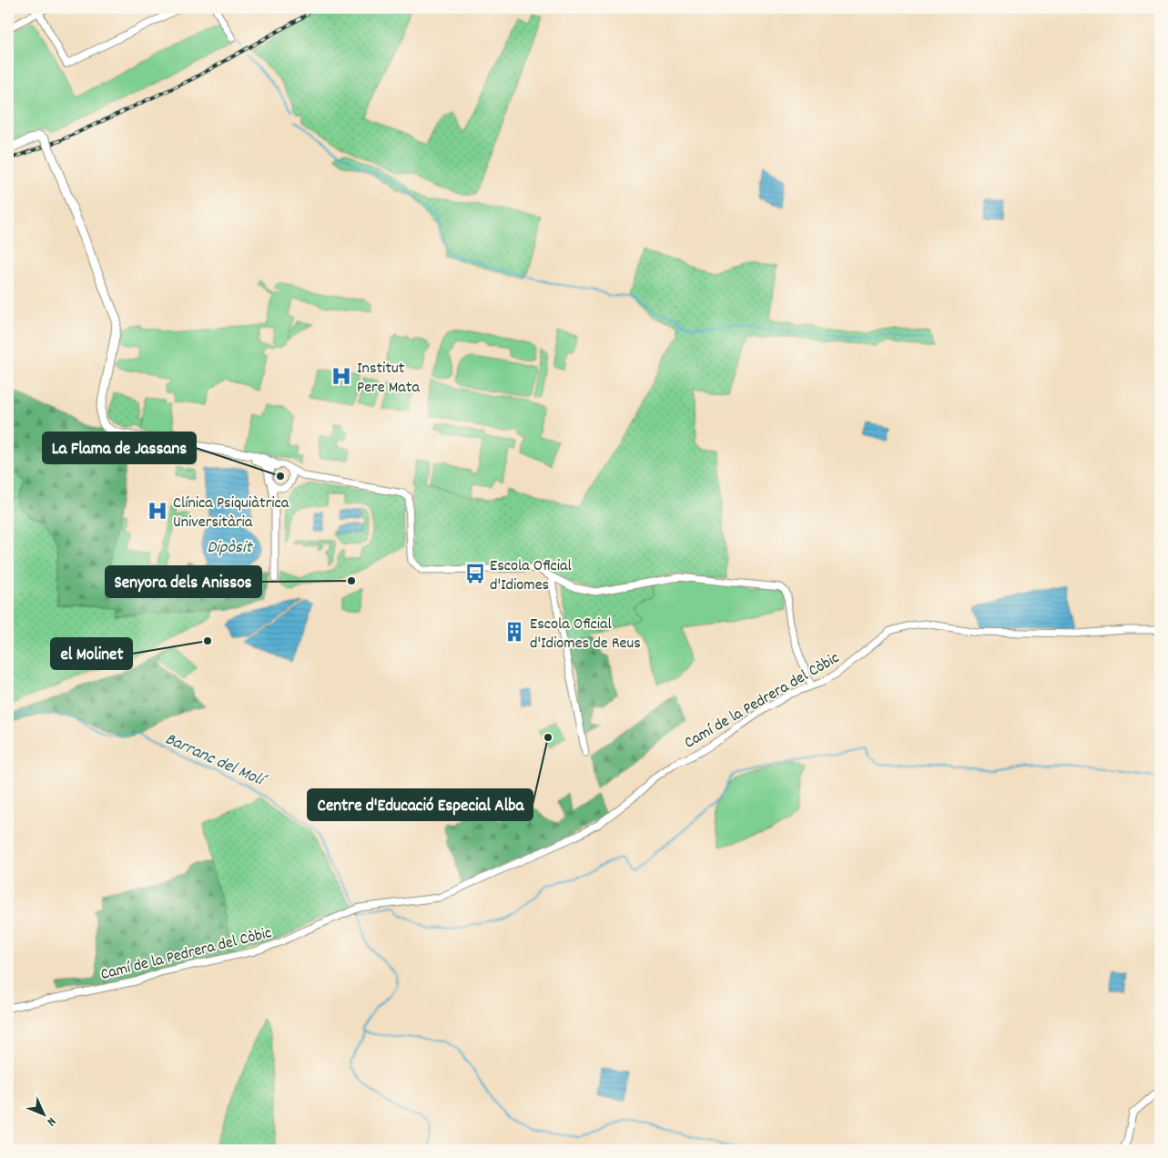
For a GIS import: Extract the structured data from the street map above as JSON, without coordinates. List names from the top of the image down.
{
  "streets": {
    "street": ["Camí de la Pedrera del Còbic"]
  },
  "water": ["Dipòsit", "Barranc del Molí"],
  "places": {
    "hospital": ["Institut Pere Mata", "Clínica Psiquiàtrica Universitària"],
    "other": [
      "La Flama de Jassans",
      "Senyora dels Anissos",
      "el Molinet",
      "Centre d'Educació Especial Alba"
    ],
    "bus stop": ["Escola Oficial d'Idiomes"],
    "building": ["Escola Oficial d'Idiomes de Reus"]
  },
  "north": "bottom right"
}
